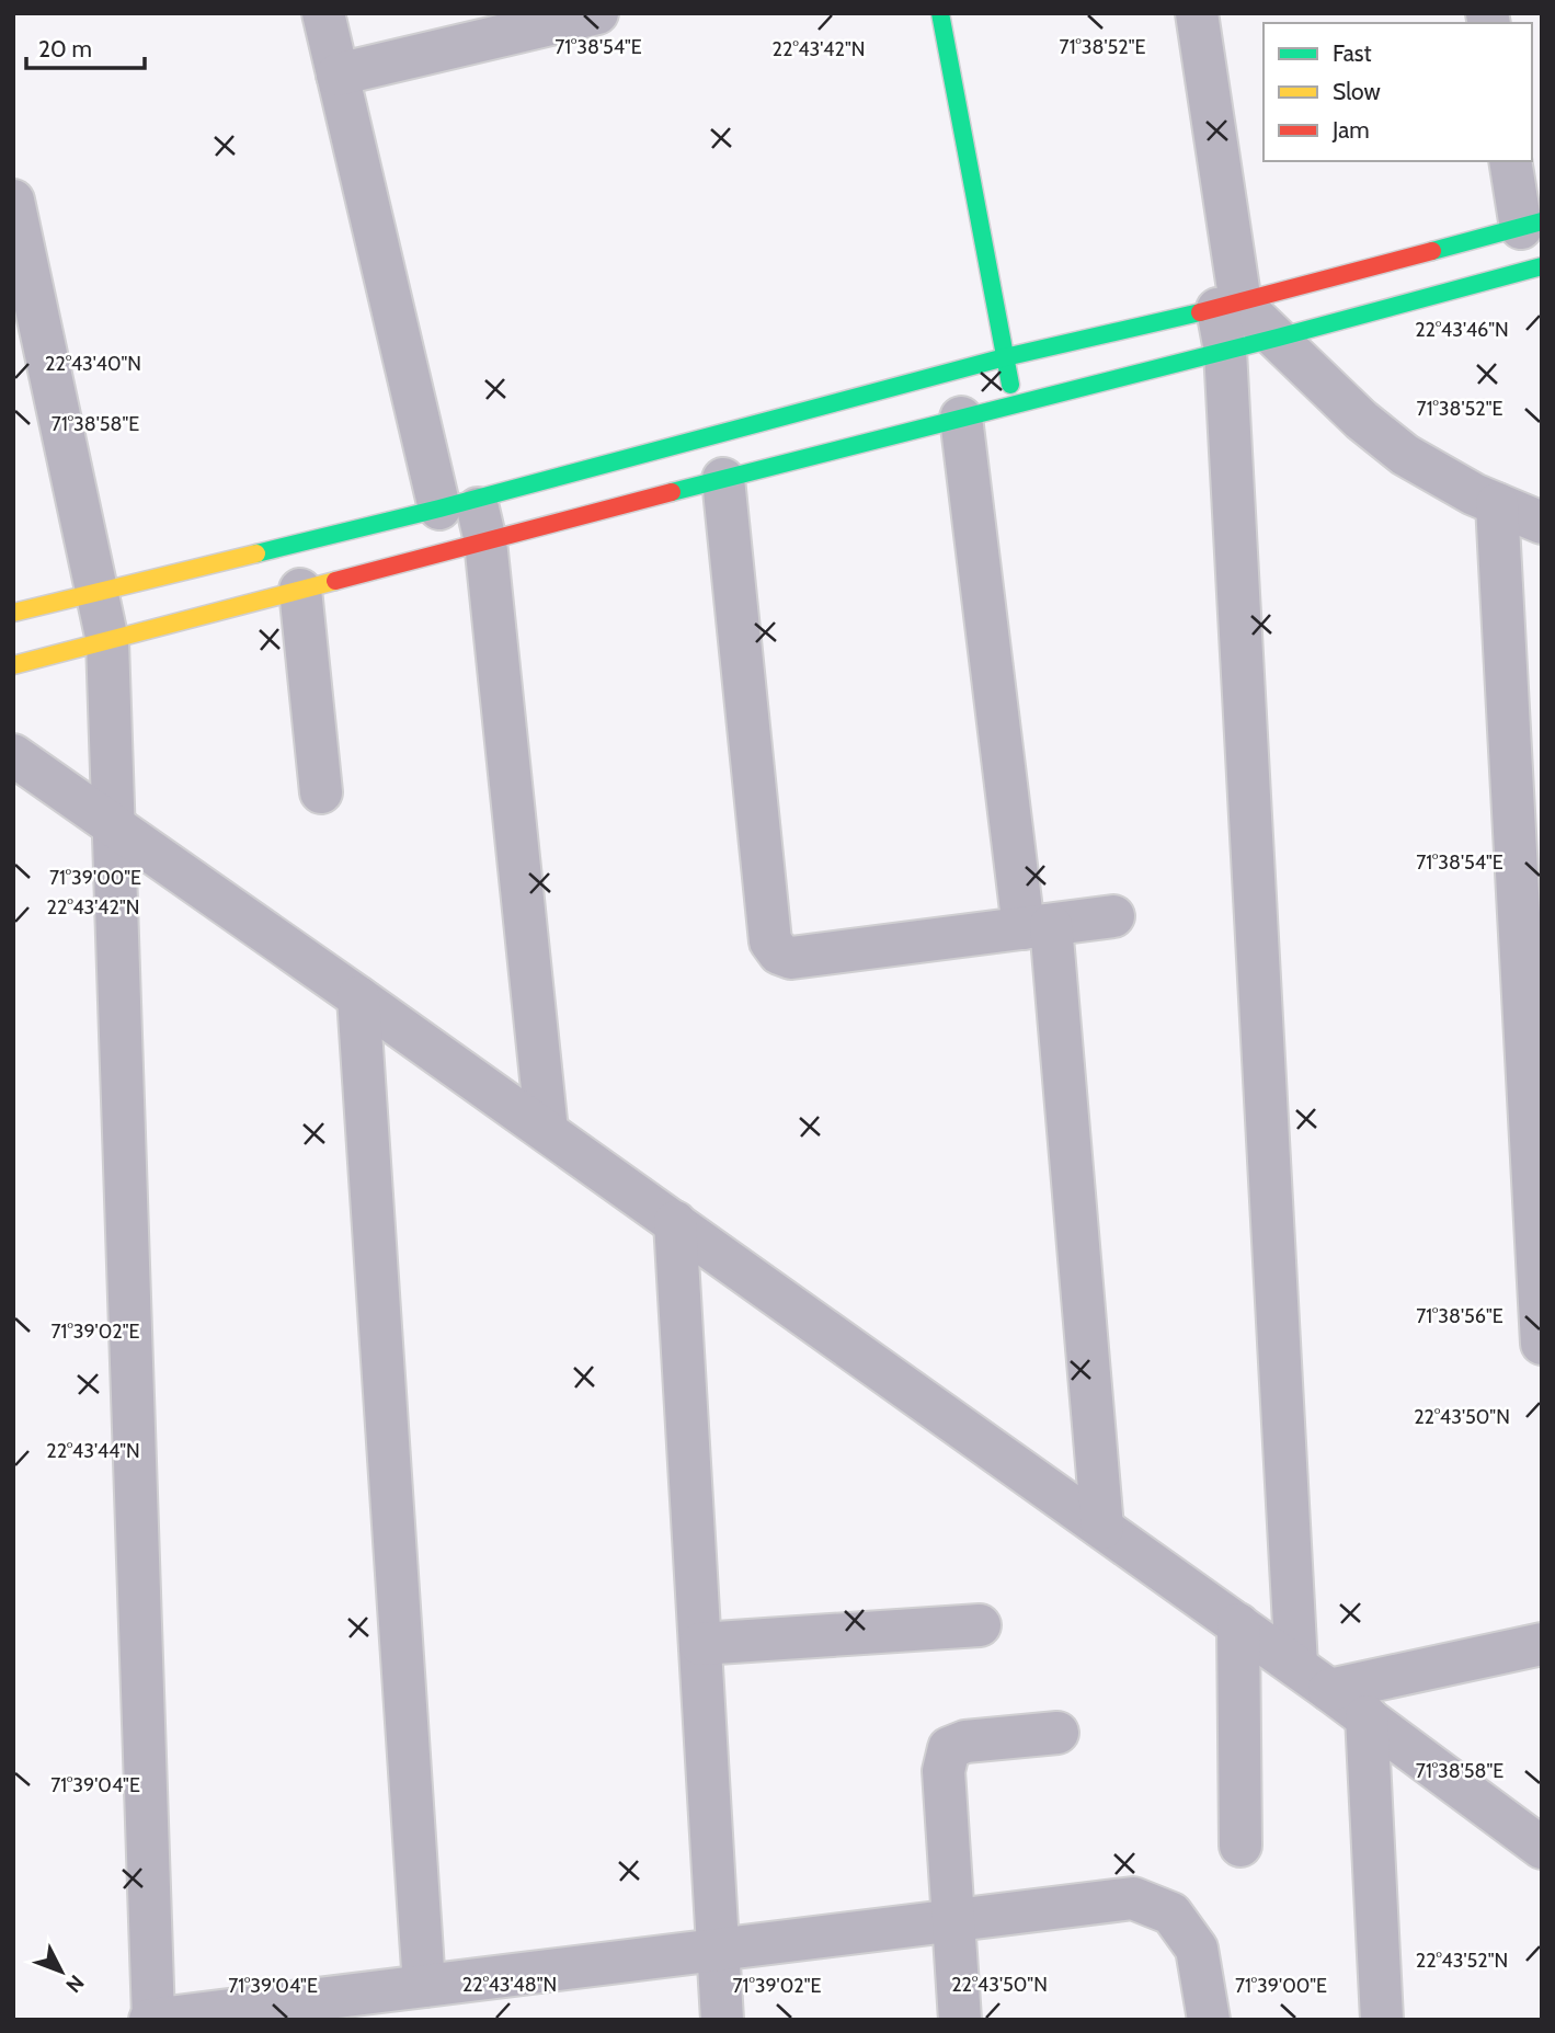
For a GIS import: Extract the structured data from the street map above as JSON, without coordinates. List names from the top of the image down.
{
  "legend": ["Fast", "Slow", "Jam"],
  "scale_bar": "20 m",
  "north": "bottom right",
  "coordinates": [
    "71°38'54\"E",
    "71°38'52\"E",
    "22°43'42\"N",
    "22°43'46\"N",
    "22°43'40\"N",
    "71°38'58\"E",
    "71°39'00\"E",
    "71°38'56\"E",
    "71°39'02\"E",
    "22°43'50\"N",
    "22°43'44\"N",
    "71°39'04\"E",
    "22°43'52\"N",
    "22°43'48\"N"
  ]
}
